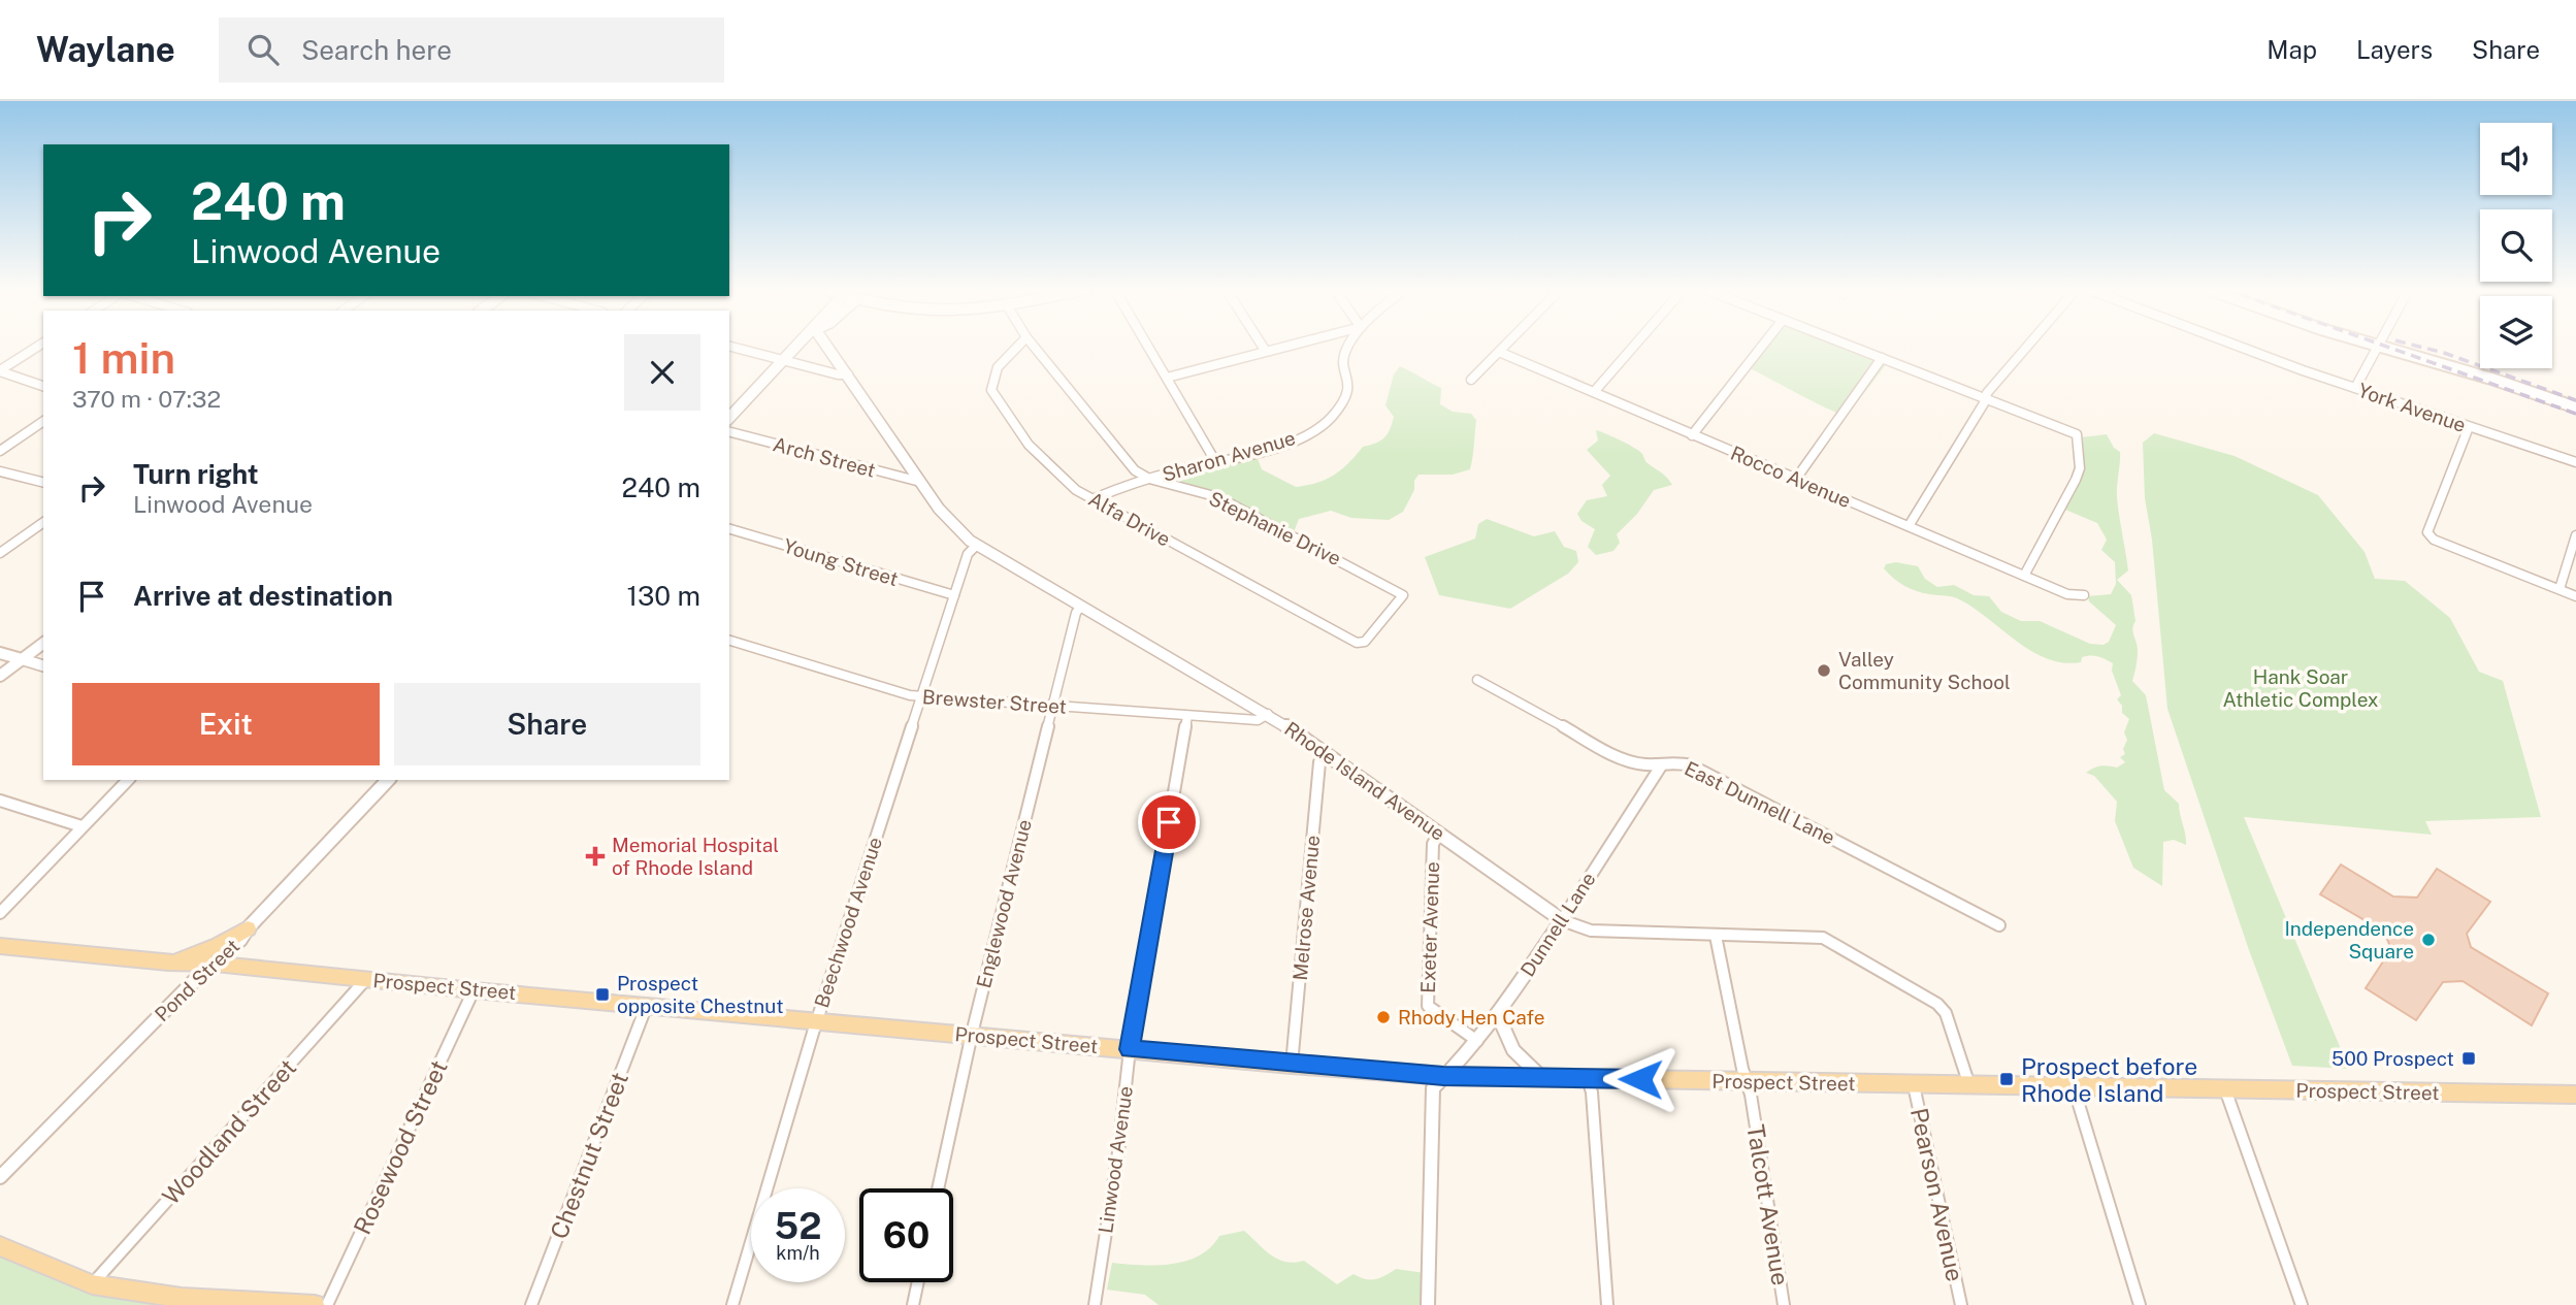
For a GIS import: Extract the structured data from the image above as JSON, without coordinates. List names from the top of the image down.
{
  "streets": {
    "main road": ["Prospect Street"],
    "street": [
      "York Avenue",
      "Sharon Avenue",
      "Arch Street",
      "Rocco Avenue",
      "Alfa Drive",
      "Stephanie Drive",
      "Young Street",
      "Brewster Street",
      "Rhode Island Avenue",
      "East Dunnell Lane",
      "Englewood Avenue",
      "Melrose Avenue",
      "Beechwood Avenue",
      "Dunnell Lane",
      "Exeter Avenue",
      "Pond Street",
      "Woodland Street",
      "Rosewood Street",
      "Chestnut Street",
      "Linwood Avenue",
      "Pearson Avenue",
      "Talcott Avenue"
    ]
  },
  "crossings": [
    ["Sharon Avenue", "Alfa Drive"],
    ["Sharon Avenue", "Stephanie Drive"],
    ["Arch Street", "Rhode Island Avenue"],
    ["Alfa Drive", "Stephanie Drive"],
    ["Young Street", "Beechwood Avenue"],
    ["Brewster Street", "Rhode Island Avenue"],
    ["Brewster Street", "Englewood Avenue"],
    ["Brewster Street", "Beechwood Avenue"],
    ["Brewster Street", "Linwood Avenue"],
    ["Rhode Island Avenue", "Englewood Avenue"],
    ["Rhode Island Avenue", "Melrose Avenue"],
    ["Rhode Island Avenue", "Beechwood Avenue"],
    ["Rhode Island Avenue", "Dunnell Lane"],
    ["Rhode Island Avenue", "Exeter Avenue"],
    ["Rhode Island Avenue", "Prospect Street"],
    ["Rhode Island Avenue", "Talcott Avenue"],
    ["East Dunnell Lane", "Dunnell Lane"],
    ["Englewood Avenue", "Prospect Street"],
    ["Melrose Avenue", "Prospect Street"],
    ["Beechwood Avenue", "Prospect Street"],
    ["Dunnell Lane", "Exeter Avenue"],
    ["Dunnell Lane", "Prospect Street"],
    ["Pond Street", "Prospect Street"],
    ["Prospect Street", "Woodland Street"],
    ["Prospect Street", "Rosewood Street"],
    ["Prospect Street", "Chestnut Street"],
    ["Prospect Street", "Linwood Avenue"],
    ["Prospect Street", "Pearson Avenue"],
    ["Prospect Street", "Talcott Avenue"]
  ],
  "parks": ["Hank Soar Athletic Complex"],
  "places": {
    "other": ["Valley Community School", "Independence Square", "Rhody Hen Cafe"],
    "health": ["Memorial Hospital of Rhode Island"],
    "transit": ["Prospect opposite Chestnut", "500 Prospect", "Prospect before Rhode Island"]
  },
  "page": {
    "header": "Waylane",
    "search": "Search here",
    "nav": ["Map", "Layers", "Share"],
    "turn": ["240 m", "Linwood Avenue"],
    "heading": ["1 min", "370 m · 07:32"],
    "list": [
      {
        "name": "Turn right",
        "note": "Linwood Avenue",
        "value": "240 m"
      },
      {
        "name": "Arrive at destination",
        "value": "130 m"
      }
    ],
    "buttons": ["Exit", "Share"],
    "speed": "52 km/h",
    "limit": "60"
  }
}
